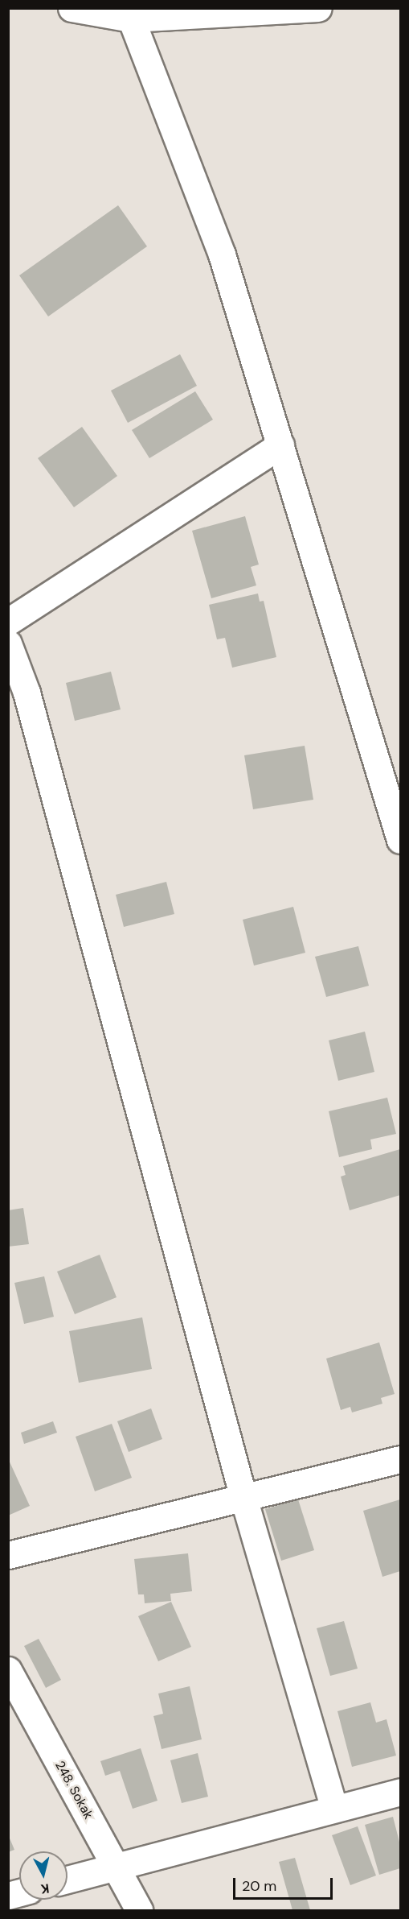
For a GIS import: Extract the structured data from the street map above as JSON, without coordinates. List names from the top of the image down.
{
  "streets": {
    "street": ["248. Sokak"]
  },
  "scale_bar": "20 m",
  "north": "bottom"
}
